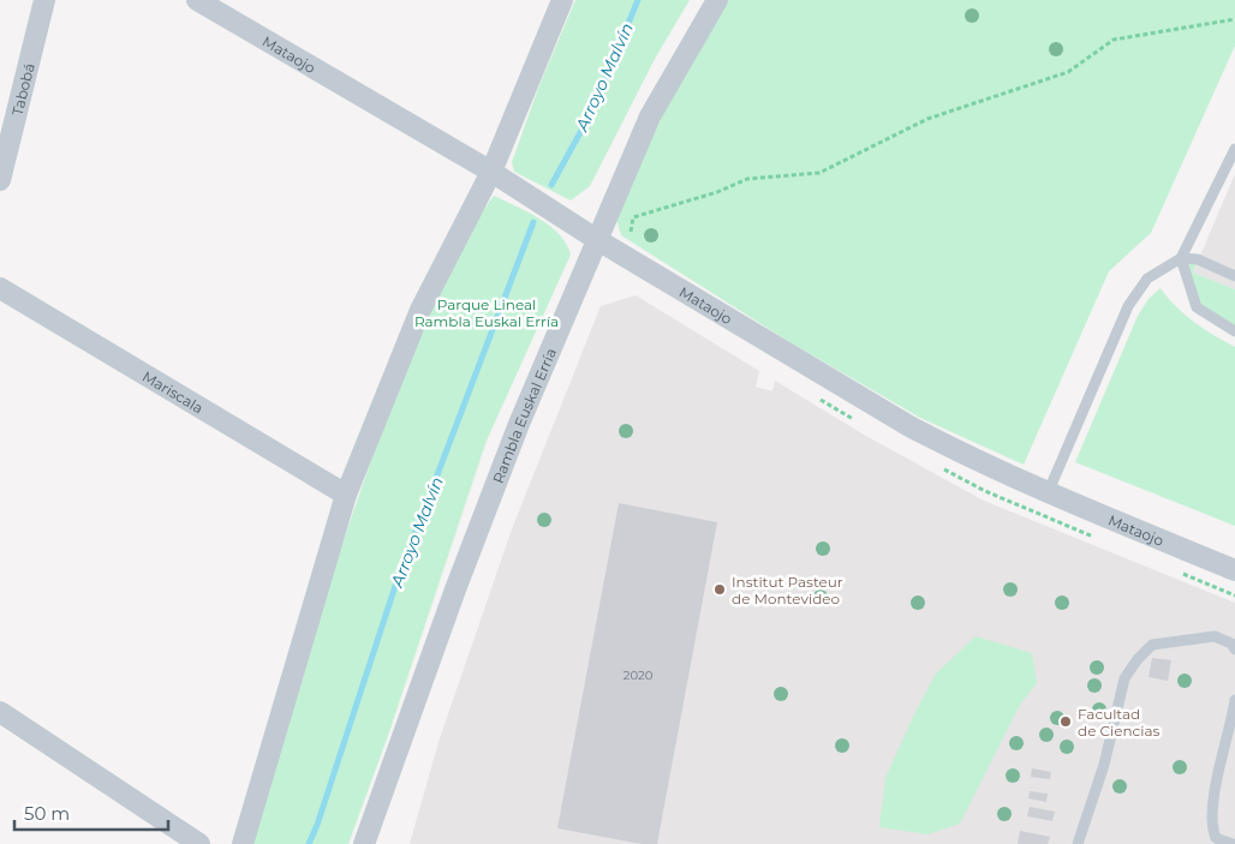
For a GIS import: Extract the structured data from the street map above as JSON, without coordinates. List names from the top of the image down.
{
  "streets": {
    "street": [
      "Mataojo",
      "Tabobá",
      "Mariscala",
      "Rambla Euskal Erría"
    ]
  },
  "crossings": [
    ["Mataojo", "Rambla Euskal Erría"]
  ],
  "water": ["Arroyo Malvín"],
  "parks": ["Parque Lineal Rambla Euskal Erría"],
  "places": ["Institut Pasteur de Montevideo", "Facultad de Ciencias"],
  "house_numbers": ["2020"],
  "scale_bar": "50 m"
}
